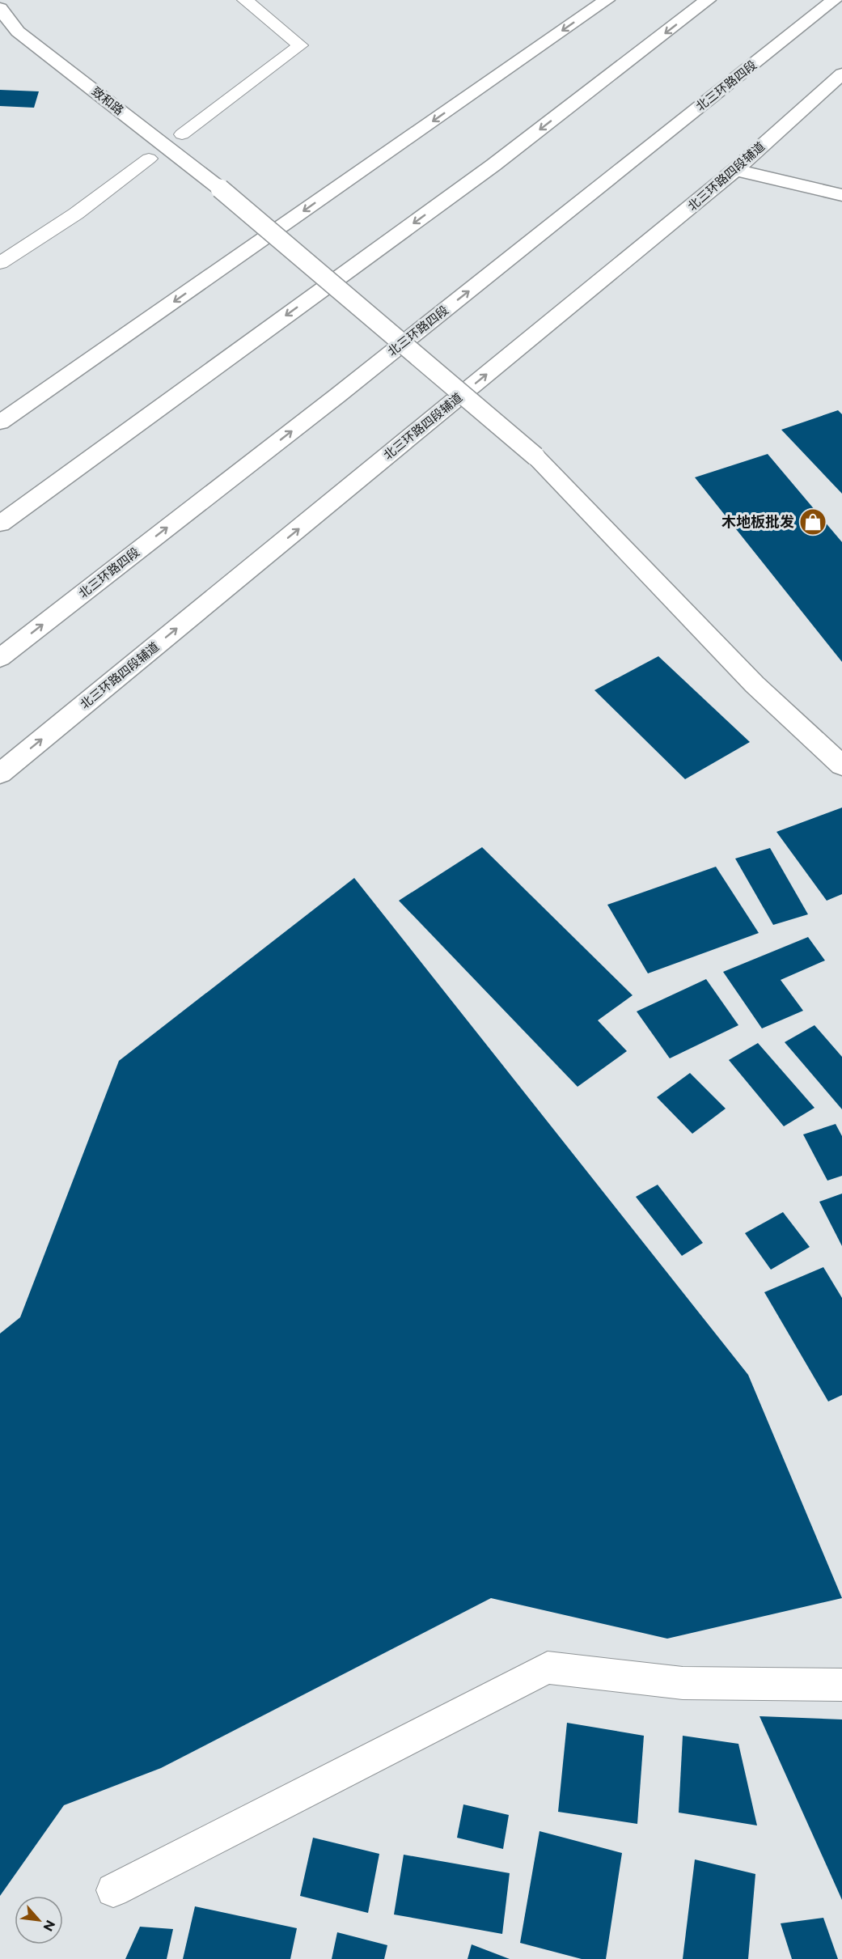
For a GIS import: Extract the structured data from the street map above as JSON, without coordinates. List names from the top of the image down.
{
  "streets": {
    "main road": ["北三环路四段", "致和路", "北三环路四段辅道"]
  },
  "places": {
    "shop": ["木地板批发"]
  },
  "north": "bottom right"
}
